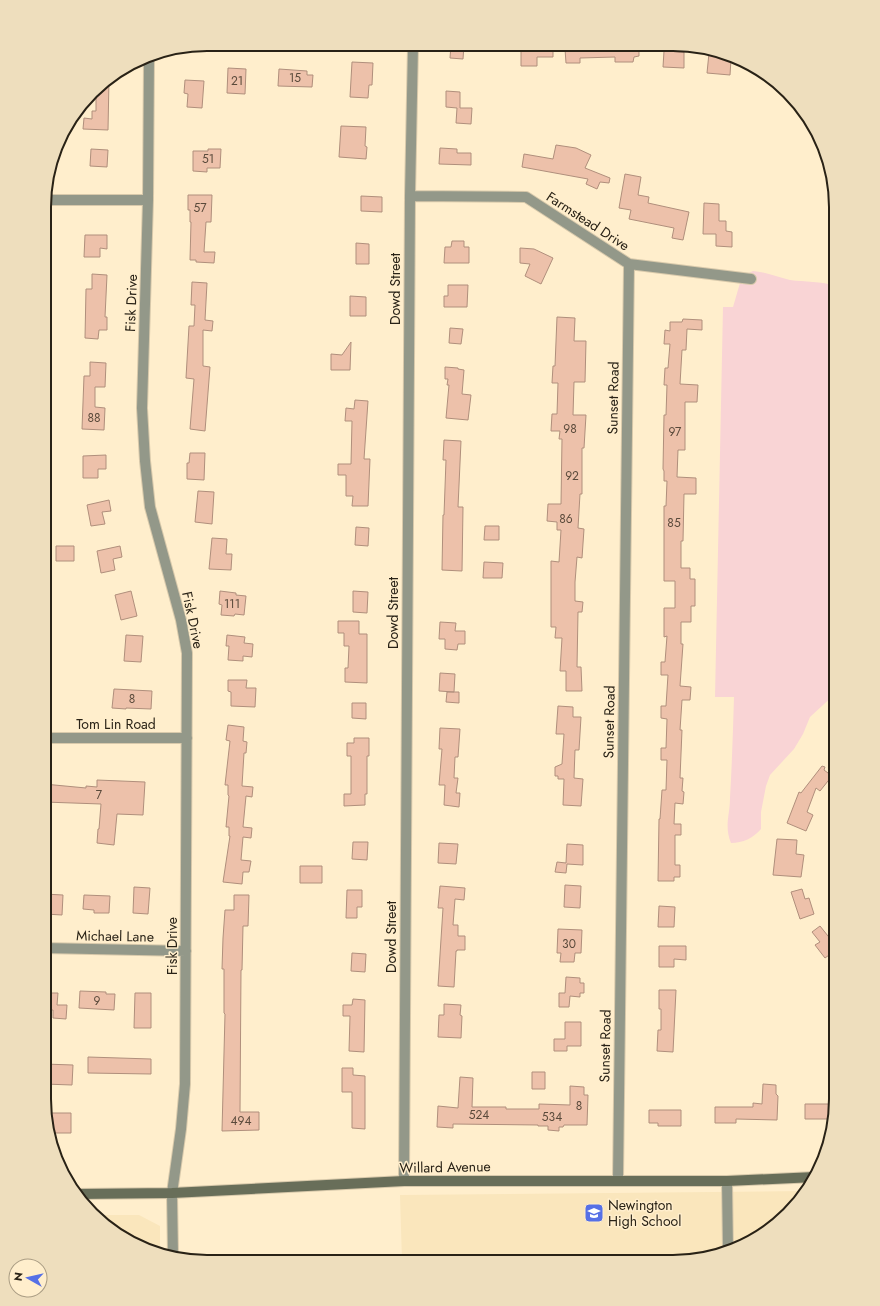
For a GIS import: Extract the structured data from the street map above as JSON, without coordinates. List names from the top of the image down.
{
  "streets": {
    "main road": ["Willard Avenue"],
    "street": [
      "Farmstead Drive",
      "Dowd Street",
      "Fisk Drive",
      "Sunset Road",
      "Tom Lin Road",
      "Michael Lane"
    ]
  },
  "crossings": [
    ["Farmstead Drive", "Dowd Street"],
    ["Farmstead Drive", "Sunset Road"],
    ["Dowd Street", "Willard Avenue"],
    ["Fisk Drive", "Tom Lin Road"],
    ["Fisk Drive", "Michael Lane"],
    ["Fisk Drive", "Willard Avenue"],
    ["Sunset Road", "Willard Avenue"]
  ],
  "places": {
    "school or university": ["Newington High School"]
  },
  "house_numbers": [
    "15",
    "21",
    "51",
    "57",
    "88",
    "98",
    "97",
    "92",
    "86",
    "85",
    "111",
    "8",
    "7",
    "30",
    "9",
    "8",
    "524",
    "534",
    "494"
  ],
  "north": "left"
}
